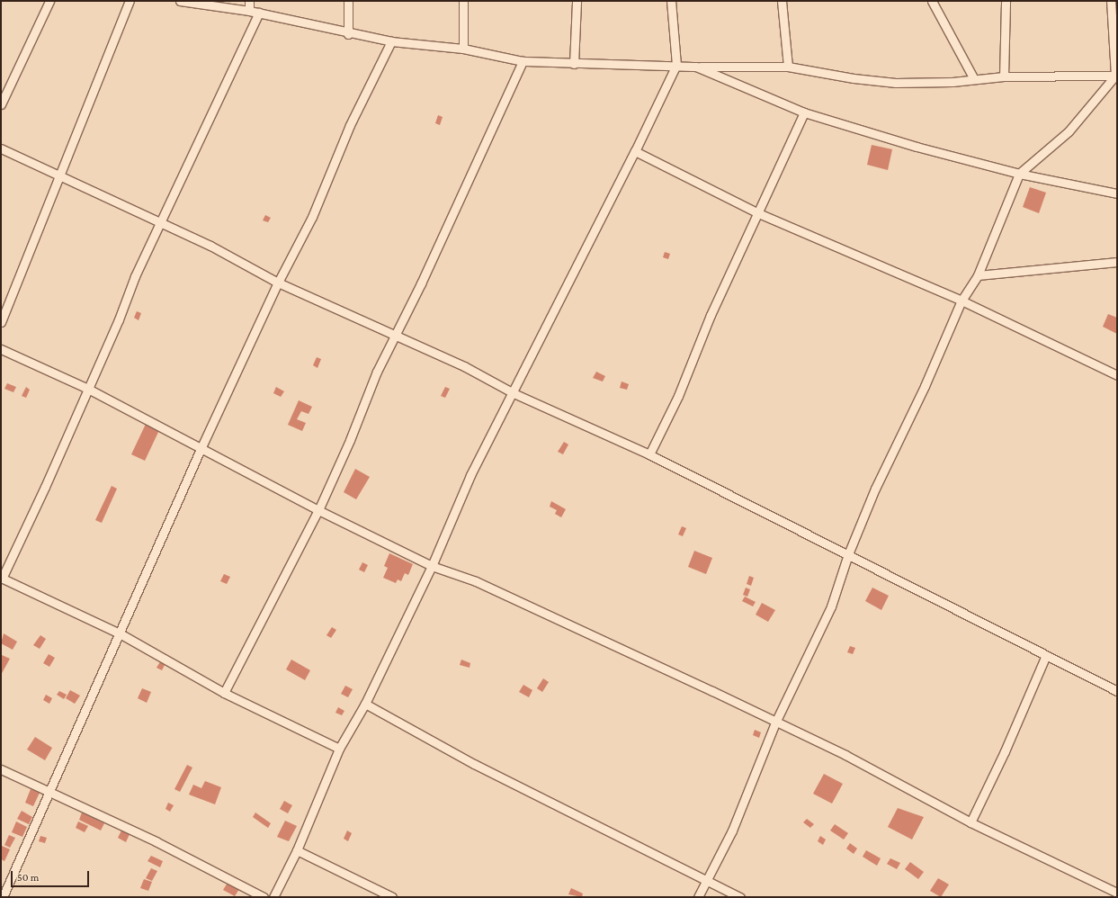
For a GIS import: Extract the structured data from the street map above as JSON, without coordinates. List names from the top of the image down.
{
  "scale_bar": "50 m"
}
